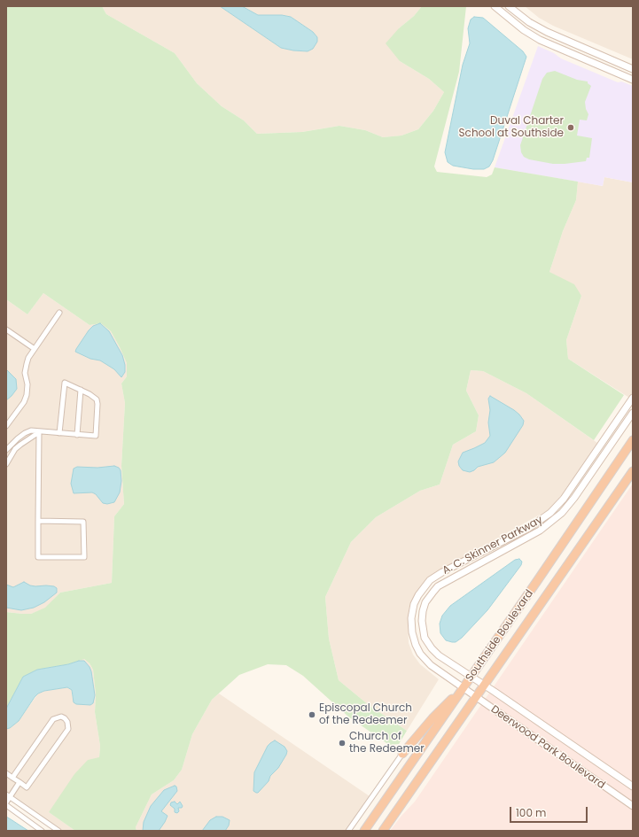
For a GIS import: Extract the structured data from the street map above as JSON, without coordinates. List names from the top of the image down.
{
  "streets": {
    "highway": ["Southside Boulevard"],
    "main road": ["A. C. Skinner Parkway", "Deerwood Park Boulevard"]
  },
  "crossings": [
    ["A. C. Skinner Parkway", "Southside Boulevard"],
    ["A. C. Skinner Parkway", "Deerwood Park Boulevard"],
    ["Southside Boulevard", "Deerwood Park Boulevard"]
  ],
  "places": ["Duval Charter School at Southside", "Episcopal Church of the Redeemer", "Church of the Redeemer"],
  "scale_bar": "100 m"
}
